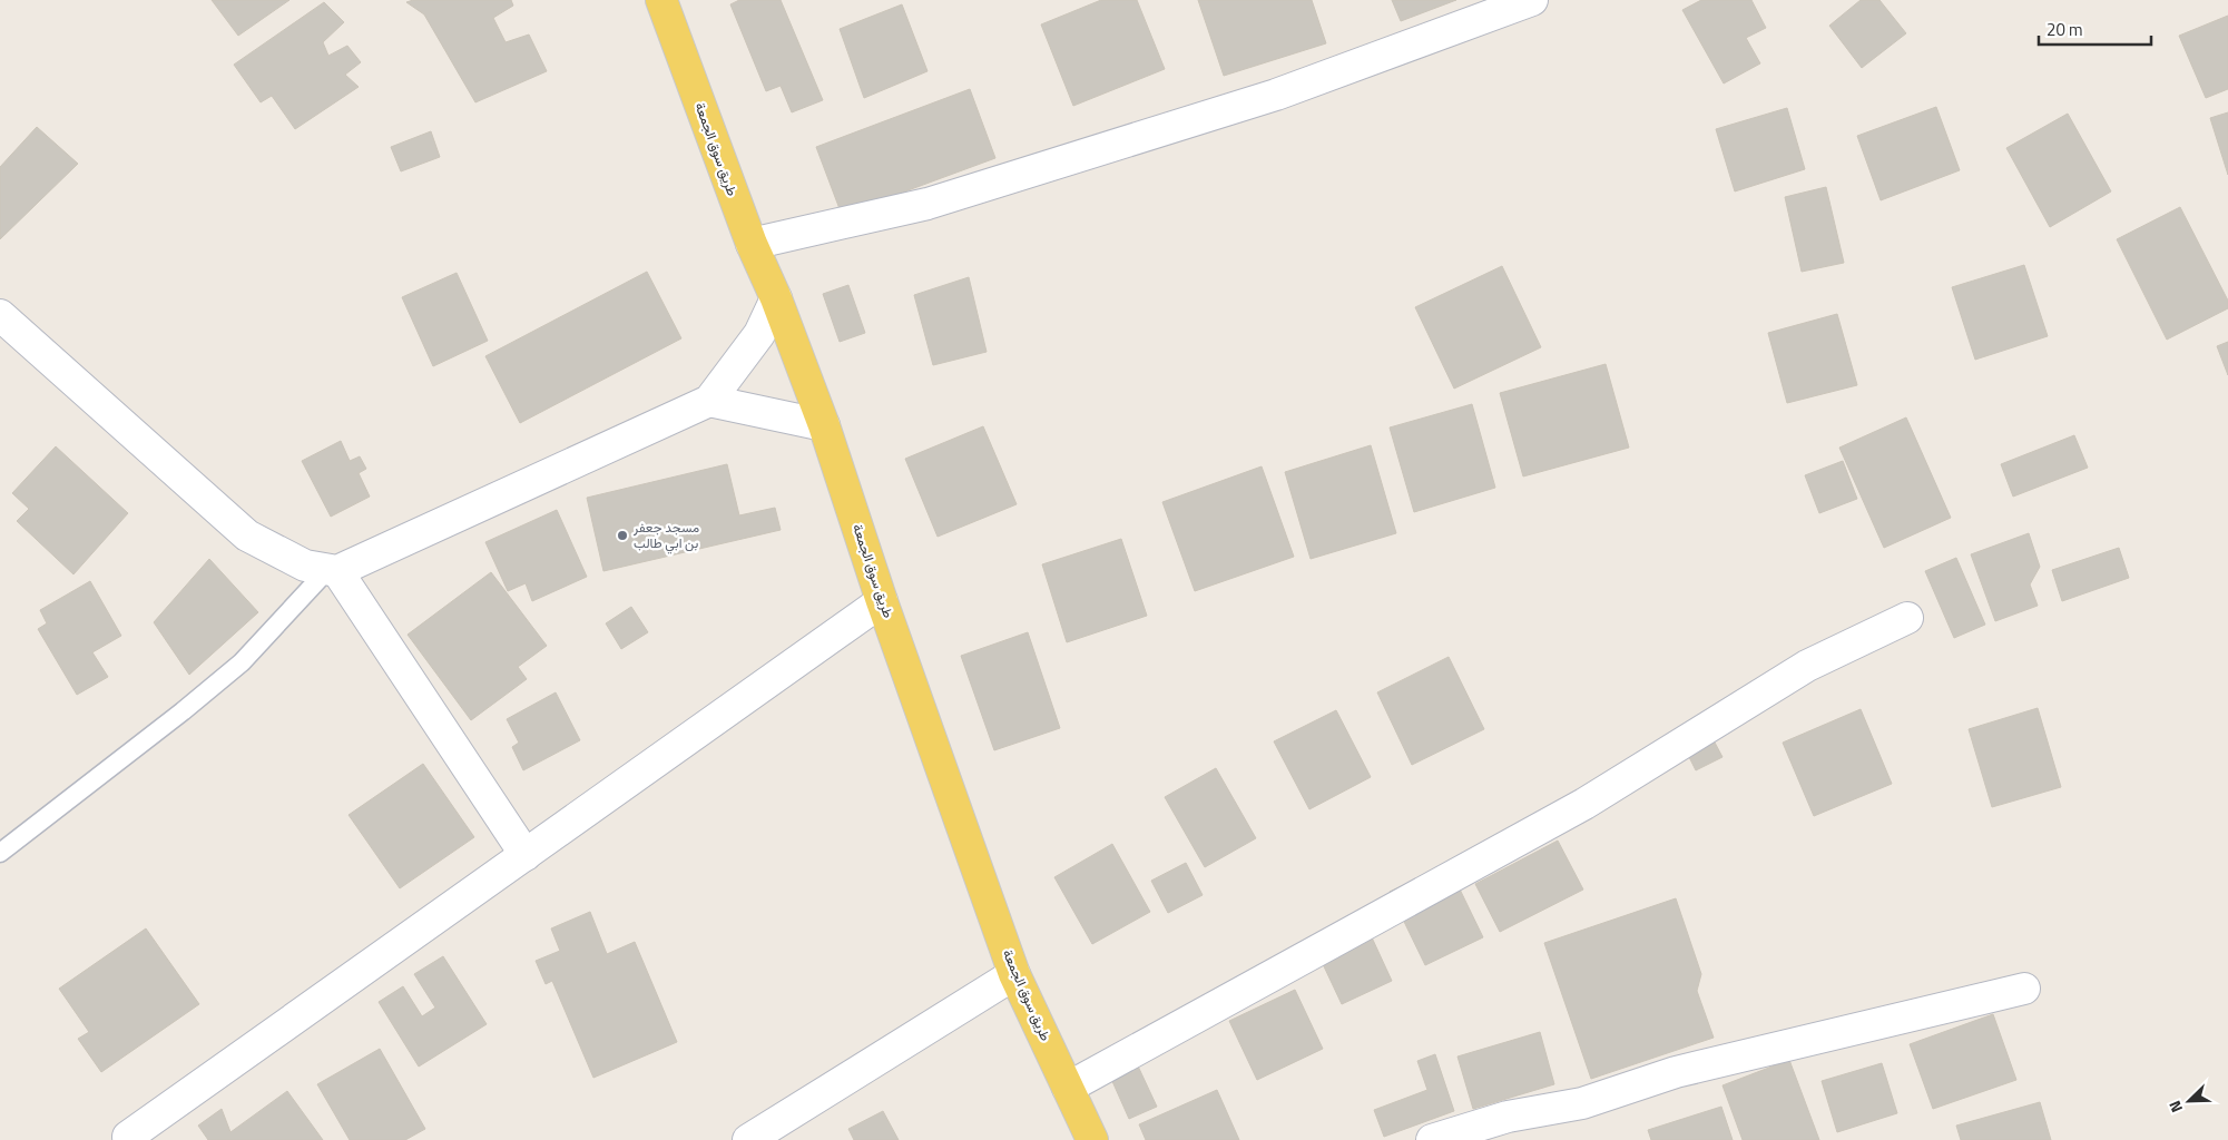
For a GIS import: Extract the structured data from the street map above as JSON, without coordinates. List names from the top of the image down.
{
  "streets": {
    "main road": ["طريق سوق الجمعة"]
  },
  "places": ["مسجد جعفر بن ابي طالب"],
  "scale_bar": "20 m",
  "north": "bottom left"
}
